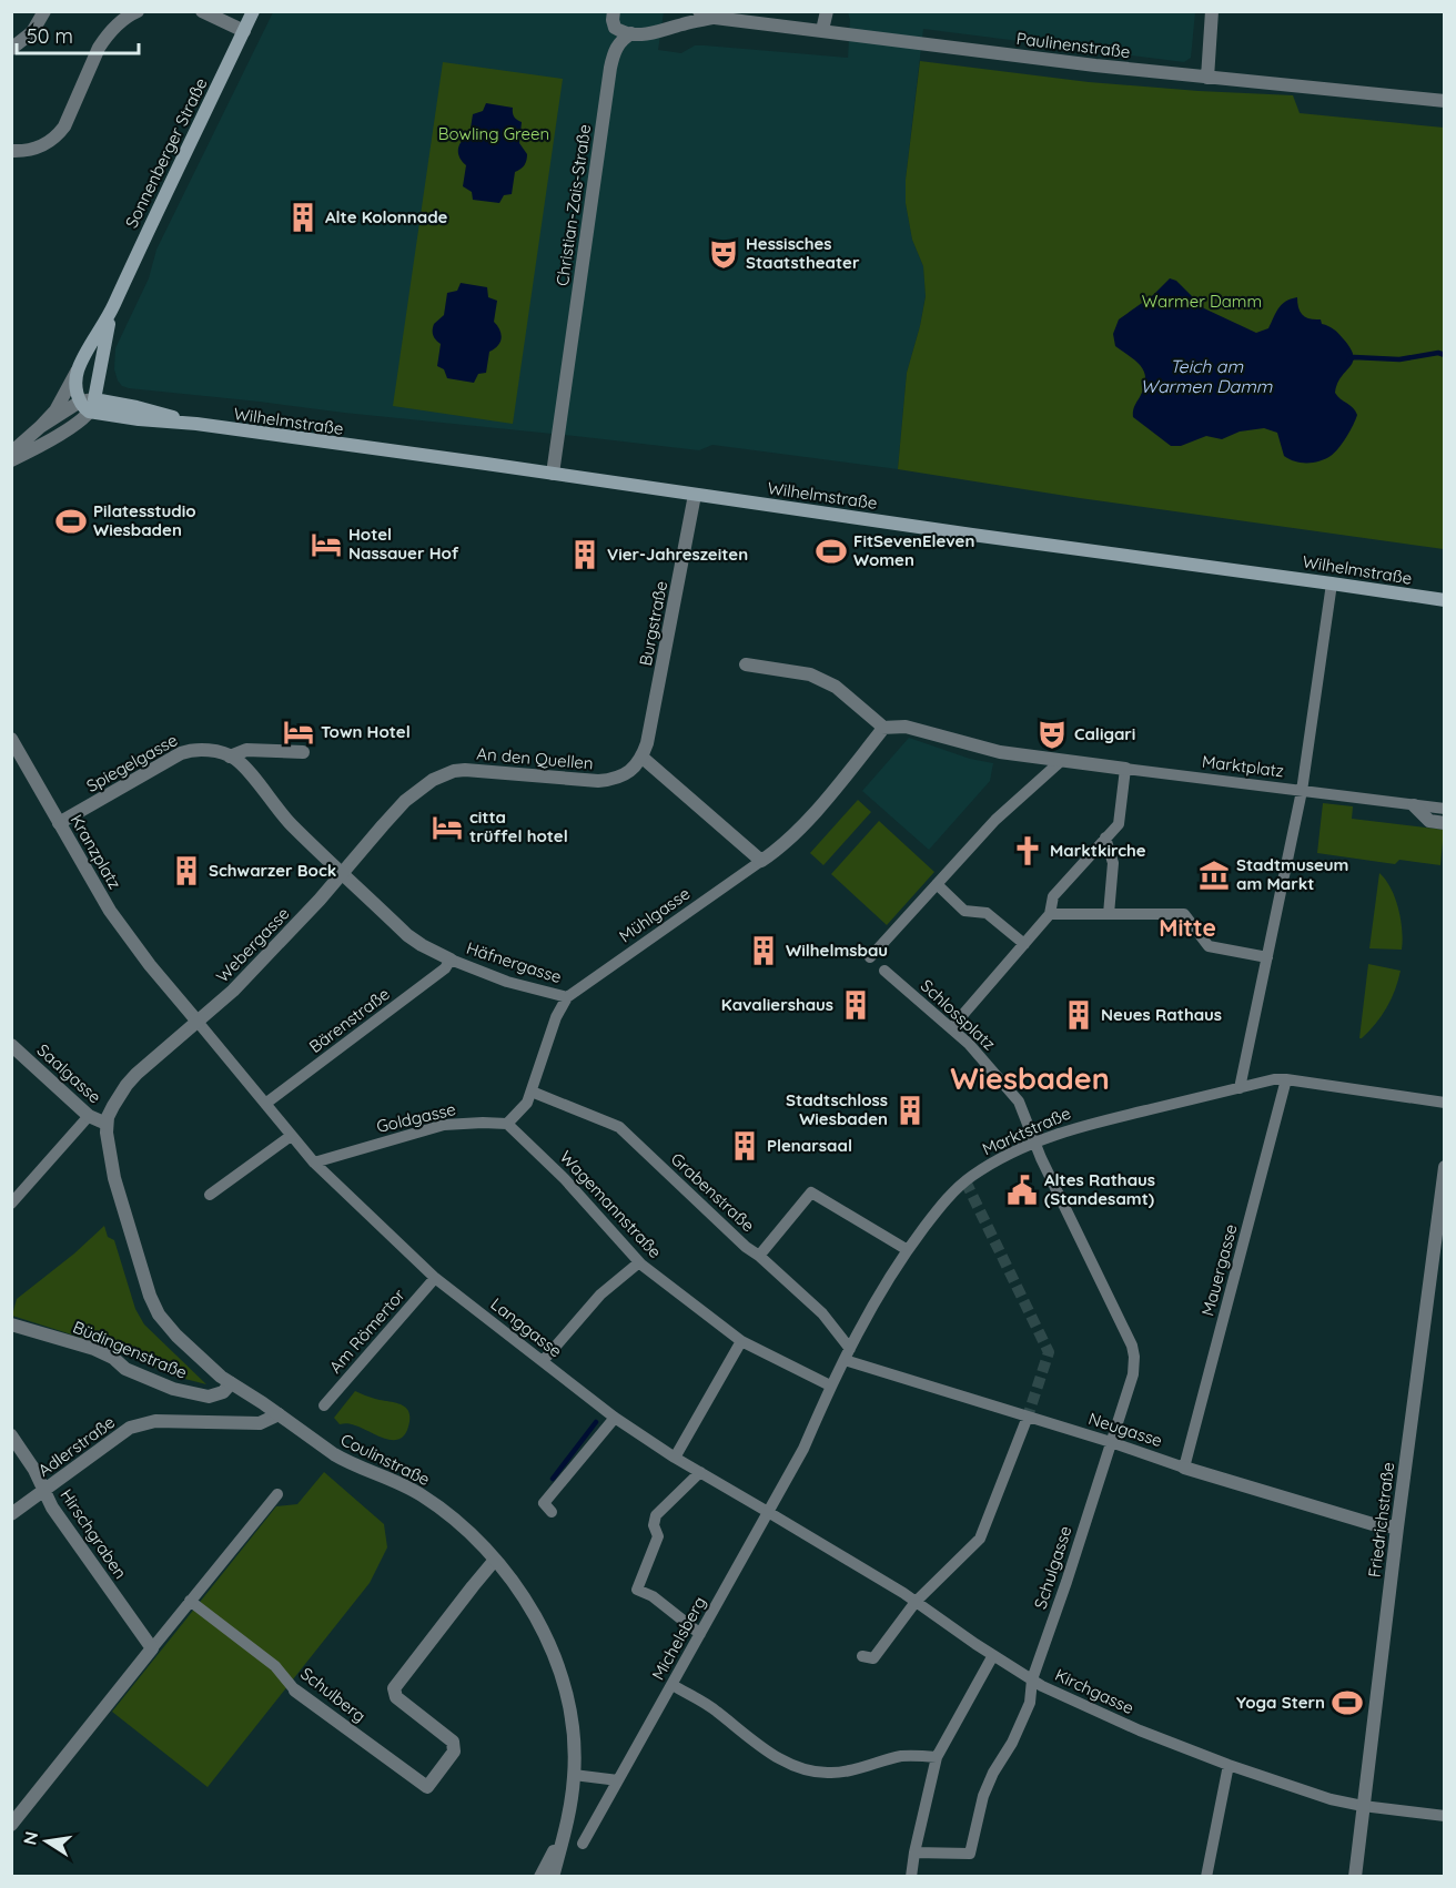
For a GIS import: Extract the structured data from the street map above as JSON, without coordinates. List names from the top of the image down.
{
  "streets": {
    "main road": ["Sonnenberger Straße", "Wilhelmstraße"],
    "street": [
      "Paulinenstraße",
      "Christian-Zais-Straße",
      "Burgstraße",
      "An den Quellen",
      "Spiegelgasse",
      "Marktplatz",
      "Kranzplatz",
      "Mühlgasse",
      "Webergasse",
      "Häfnergasse",
      "Schlossplatz",
      "Bärenstraße",
      "Saalgasse",
      "Goldgasse",
      "Marktstraße",
      "Grabenstraße",
      "Wagemannstraße",
      "Mauergasse",
      "Langgasse",
      "Am Römertor",
      "Büdingenstraße",
      "Neugasse",
      "Adlerstraße",
      "Coulinstraße",
      "Friedrichstraße",
      "Hirschgraben",
      "Schulgasse",
      "Michelsberg",
      "Kirchgasse",
      "Schulberg"
    ]
  },
  "crossings": [
    ["Sonnenberger Straße", "Wilhelmstraße"],
    ["Christian-Zais-Straße", "Wilhelmstraße"],
    ["Wilhelmstraße", "Burgstraße"],
    ["Burgstraße", "An den Quellen"],
    ["An den Quellen", "Webergasse"],
    ["Spiegelgasse", "Kranzplatz"],
    ["Marktplatz", "Marktstraße"],
    ["Kranzplatz", "Langgasse"],
    ["Mühlgasse", "Häfnergasse"],
    ["Webergasse", "Saalgasse"],
    ["Webergasse", "Langgasse"],
    ["Webergasse", "Coulinstraße"],
    ["Häfnergasse", "Bärenstraße"],
    ["Schlossplatz", "Marktstraße"],
    ["Schlossplatz", "Schulgasse"],
    ["Bärenstraße", "Langgasse"],
    ["Saalgasse", "Coulinstraße"],
    ["Goldgasse", "Wagemannstraße"],
    ["Goldgasse", "Langgasse"],
    ["Marktstraße", "Grabenstraße"],
    ["Marktstraße", "Wagemannstraße"],
    ["Marktstraße", "Mauergasse"],
    ["Marktstraße", "Langgasse"],
    ["Marktstraße", "Neugasse"],
    ["Marktstraße", "Michelsberg"],
    ["Marktstraße", "Kirchgasse"],
    ["Grabenstraße", "Neugasse"],
    ["Mauergasse", "Neugasse"],
    ["Langgasse", "Am Römertor"],
    ["Langgasse", "Michelsberg"],
    ["Langgasse", "Kirchgasse"],
    ["Büdingenstraße", "Coulinstraße"],
    ["Neugasse", "Friedrichstraße"],
    ["Neugasse", "Schulgasse"],
    ["Adlerstraße", "Coulinstraße"],
    ["Adlerstraße", "Hirschgraben"],
    ["Coulinstraße", "Schulberg"],
    ["Friedrichstraße", "Kirchgasse"],
    ["Schulgasse", "Kirchgasse"],
    ["Michelsberg", "Kirchgasse"]
  ],
  "districts": ["Mitte", "Wiesbaden"],
  "water": ["Teich am Warmen Damm"],
  "parks": ["Bowling Green", "Warmer Damm"],
  "places": {
    "building": [
      "Alte Kolonnade",
      "Vier-Jahreszeiten",
      "Schwarzer Bock",
      "Wilhelmsbau",
      "Kavaliershaus",
      "Neues Rathaus",
      "Stadtschloss Wiesbaden",
      "Plenarsaal"
    ],
    "theatre": ["Hessisches Staatstheater", "Caligari"],
    "sports": ["Pilatesstudio Wiesbaden", "FitSevenEleven Women", "Yoga Stern"],
    "hotel": ["Hotel Nassauer Hof", "Town Hotel", "citta trüffel hotel"],
    "church": ["Marktkirche"],
    "museum": ["Stadtmuseum am Markt"],
    "public building": ["Altes Rathaus (Standesamt)"]
  },
  "scale_bar": "50 m",
  "north": "left"
}
